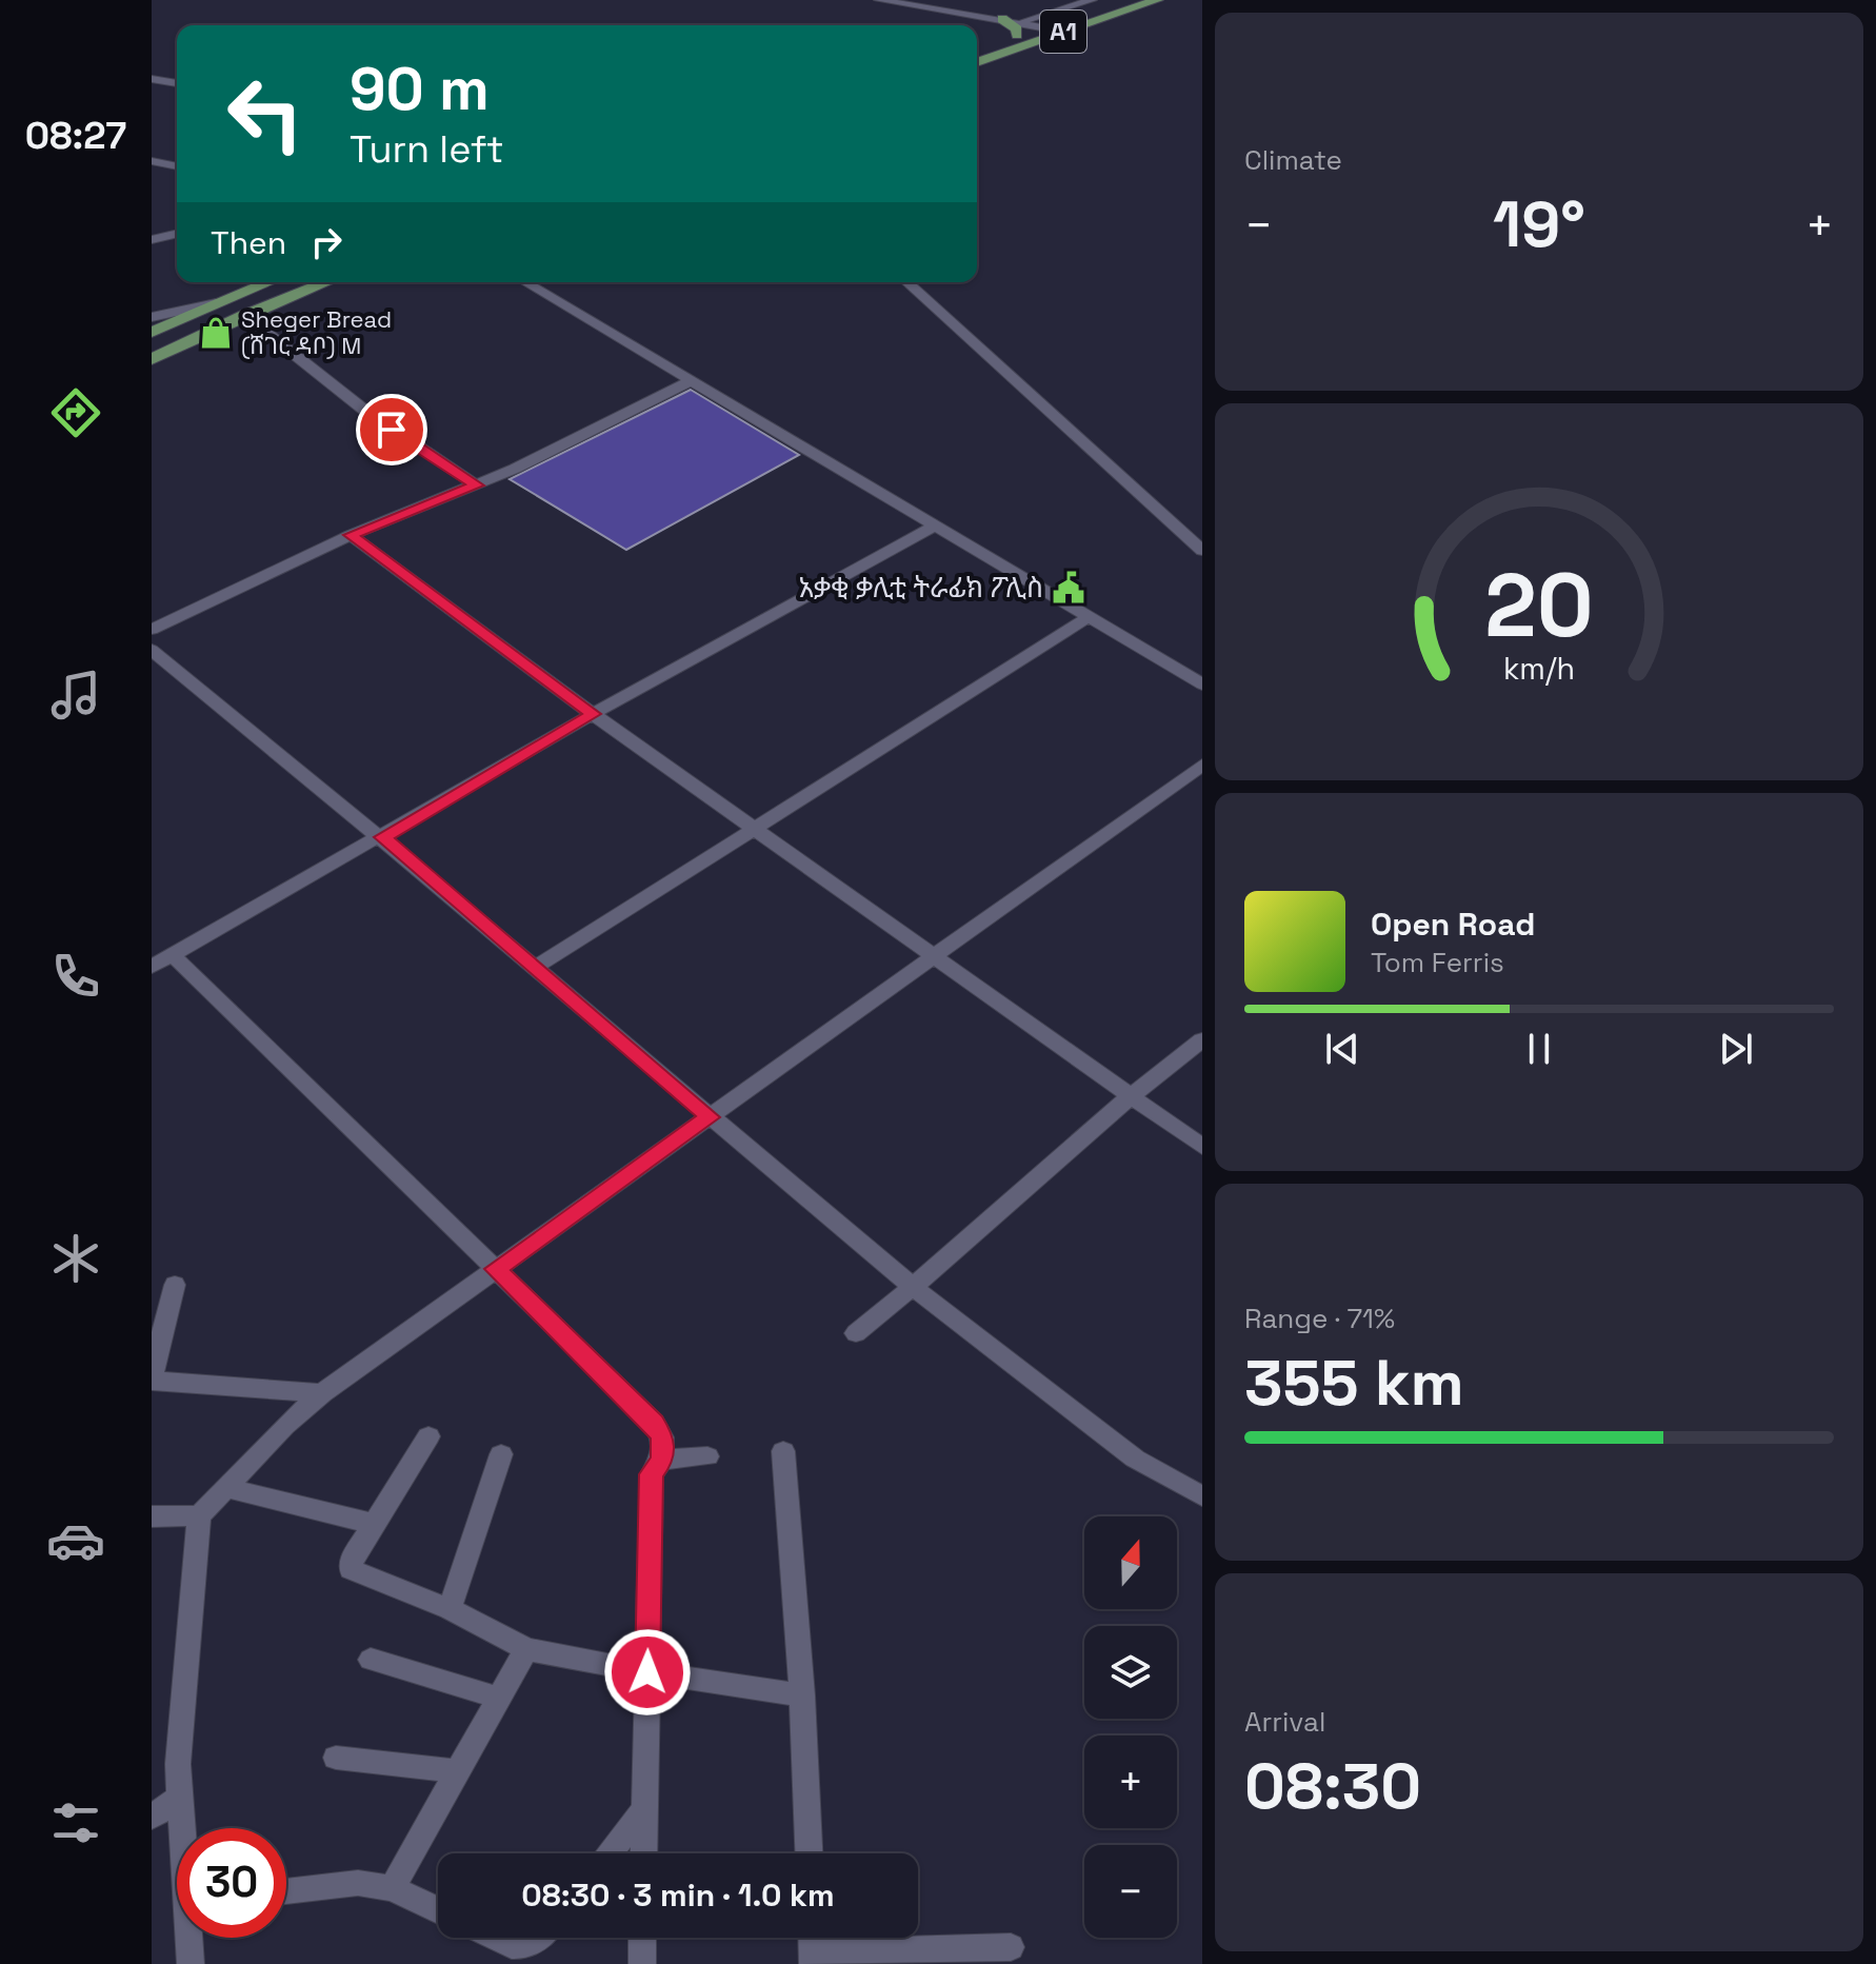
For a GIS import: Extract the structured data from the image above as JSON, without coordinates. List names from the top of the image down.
{
  "streets": {
    "main road": ["A1"]
  },
  "places": {
    "shop": ["Sheger Bread (ሸገር ዳቦ) M"],
    "public building": ["አቃቂ ቃሊቲ ትራፊክ ፖሊስ"]
  },
  "north": "top",
  "page": {
    "tabs": "08:27",
    "tile": [
      "Climate",
      ["Range · 71%", "355 km"],
      ["Arrival", "08:30"]
    ],
    "turn": ["90 m", "Turn left"],
    "heat": ["−", "19°", "+"],
    "then": "Then",
    "song": ["Open Road", "Tom Ferris"],
    "map_buttons": ["+", "−"],
    "limit": "30",
    "trip": "08:30 · 3 min · 1.0 km",
    "gauge": ["20", "km/h"]
  }
}
